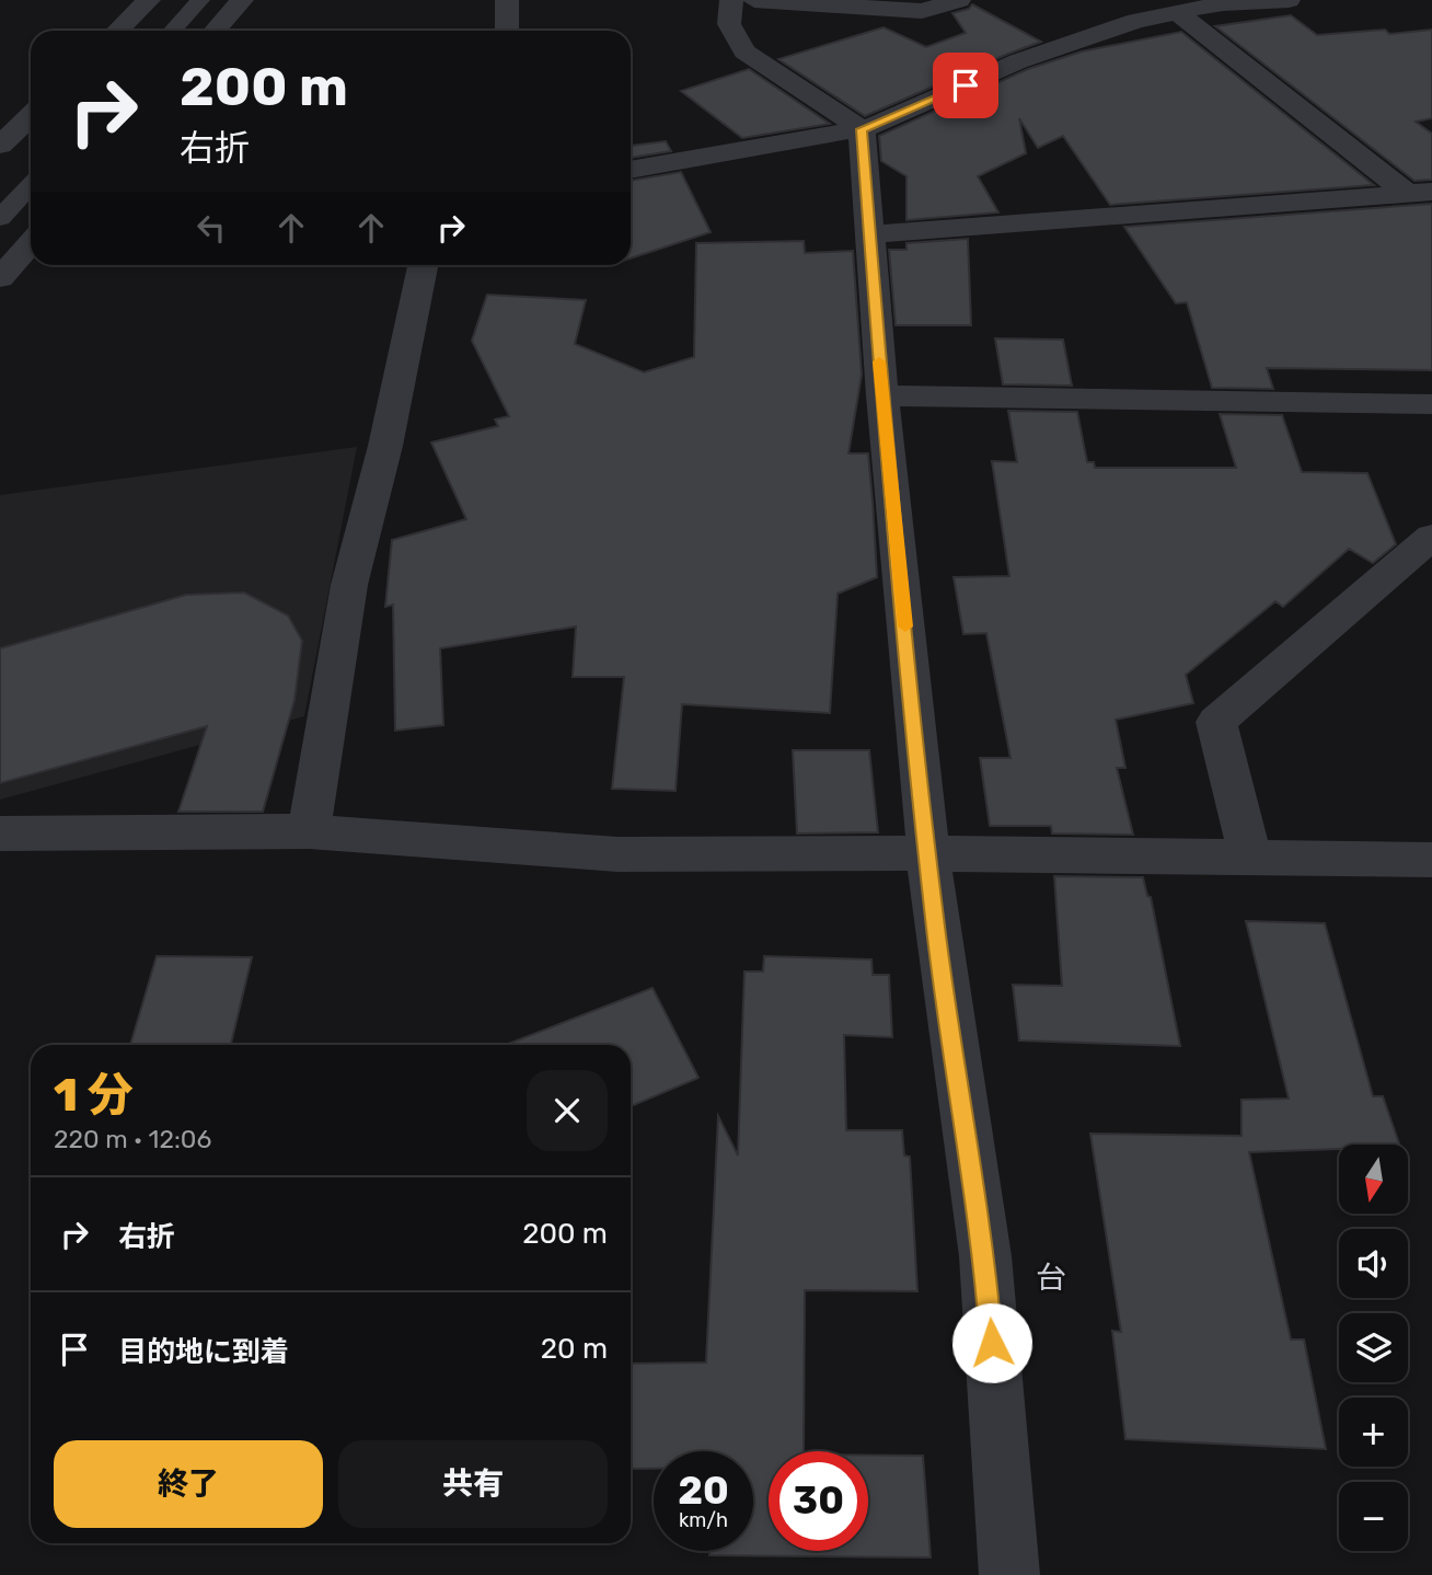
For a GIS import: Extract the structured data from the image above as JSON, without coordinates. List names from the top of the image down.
{
  "districts": ["台"],
  "north": "bottom",
  "page": {
    "turn": ["200 m", "右折"],
    "heading": ["1 分", "220 m · 12:06"],
    "map_buttons": ["+", "−"],
    "list": [
      {
        "name": "右折",
        "value": "200 m"
      },
      {
        "name": "目的地に到着",
        "value": "20 m"
      }
    ],
    "buttons": ["終了", "共有"],
    "speed": "20 km/h",
    "limit": "30"
  }
}
